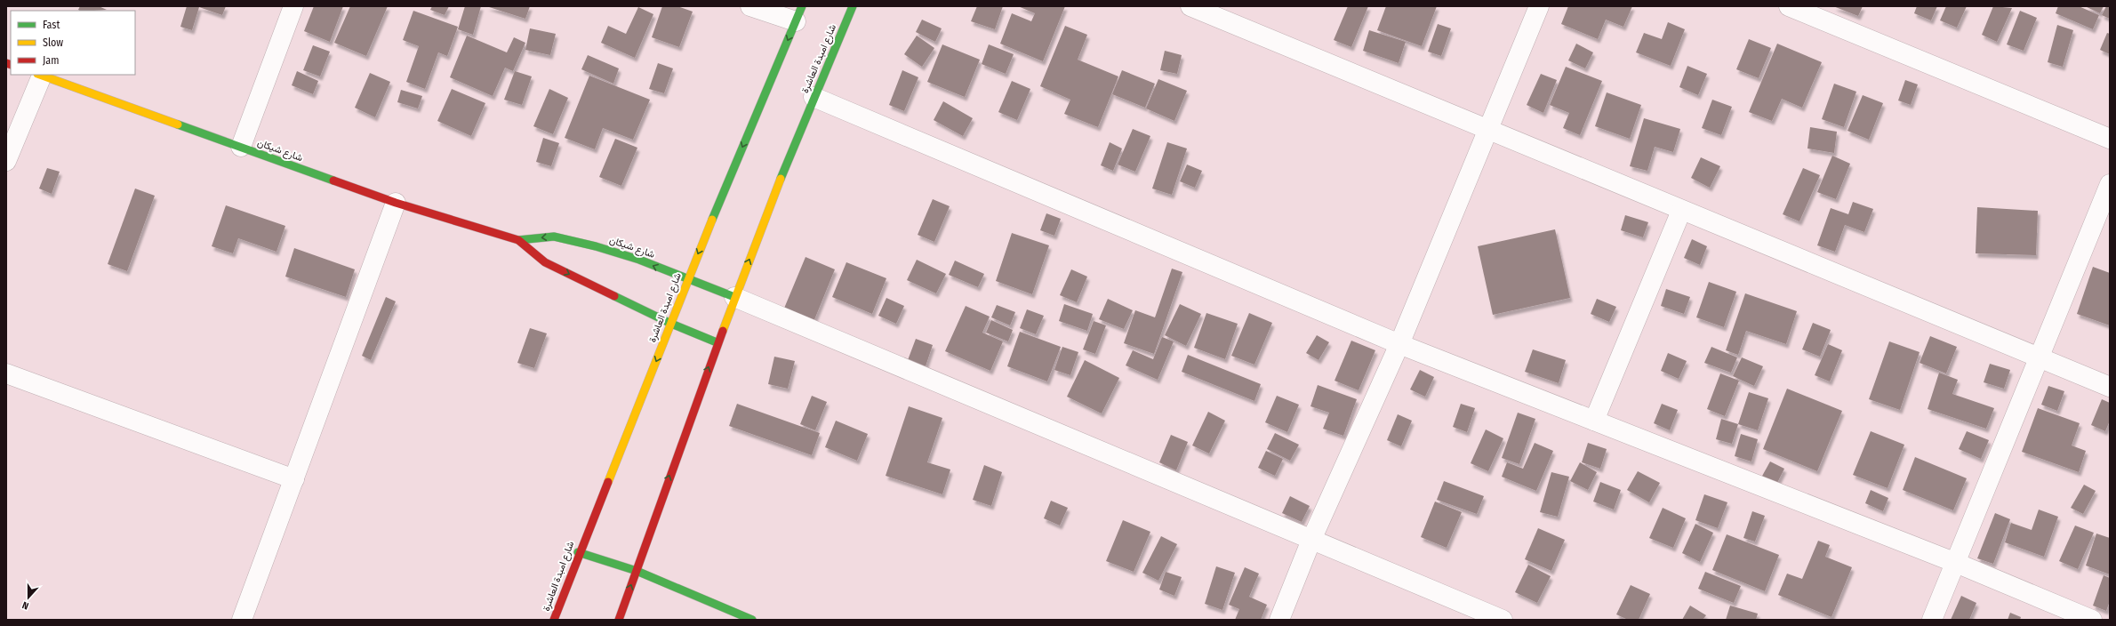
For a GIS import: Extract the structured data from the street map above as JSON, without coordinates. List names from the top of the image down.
{
  "streets": {
    "main road": ["شارع امبدة العاشرة", "شارع شيكان"]
  },
  "crossings": [
    ["شارع امبدة العاشرة", "شارع شيكان"]
  ],
  "legend": ["Fast", "Slow", "Jam"],
  "north": "bottom"
}
